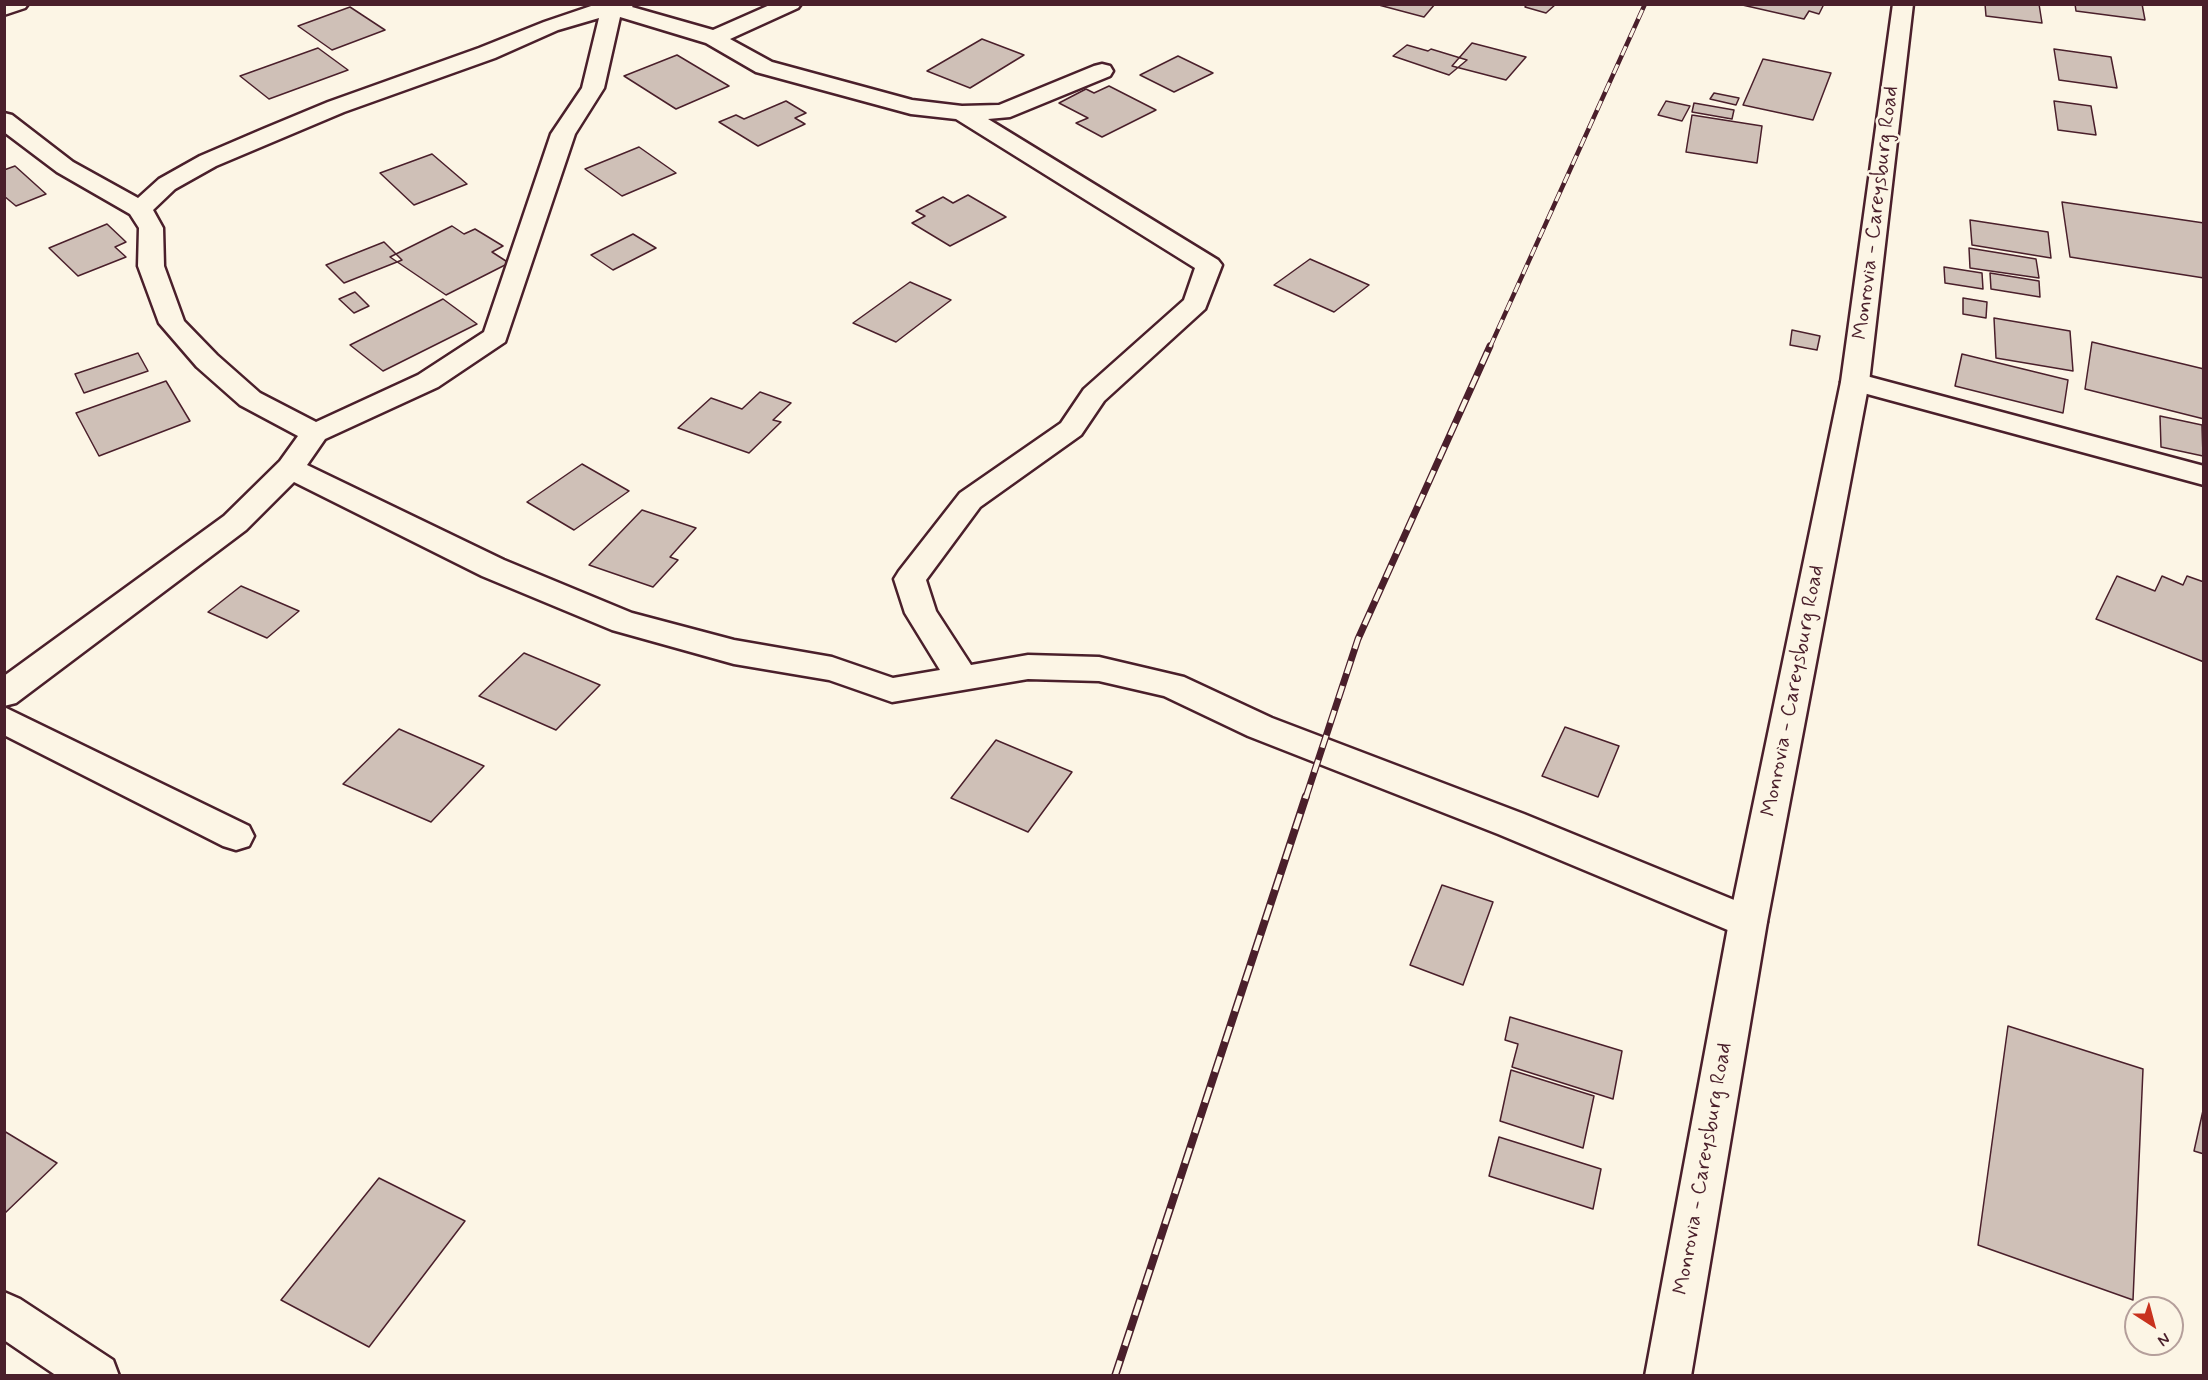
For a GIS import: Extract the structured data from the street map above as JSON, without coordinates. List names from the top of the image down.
{
  "streets": {
    "street": ["Monrovia - Careysburg Road"]
  },
  "north": "bottom right"
}
